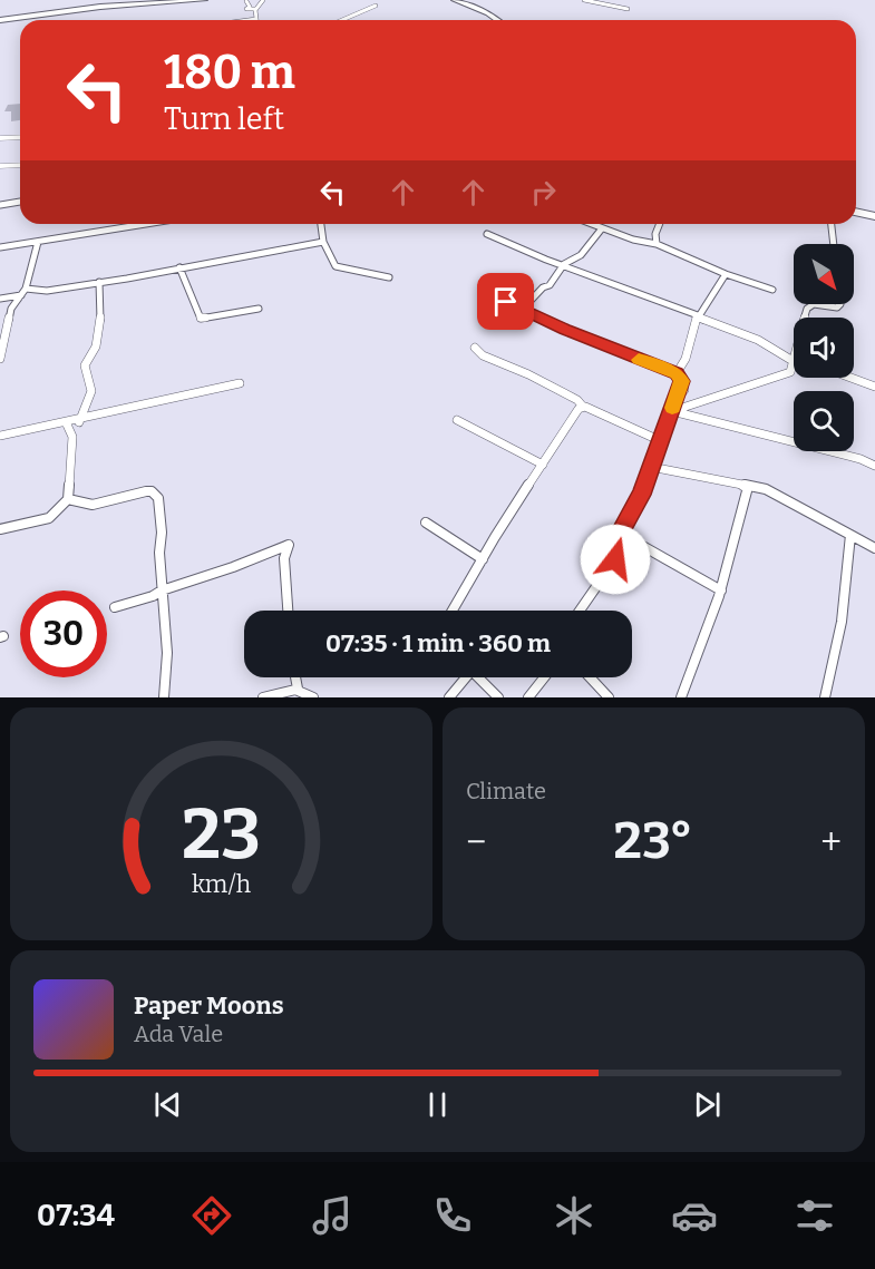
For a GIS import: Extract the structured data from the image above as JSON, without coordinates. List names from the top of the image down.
{
  "north": "bottom right",
  "page": {
    "turn": ["180 m", "Turn left"],
    "limit": "30",
    "trip": "07:35 · 1 min · 360 m",
    "tile": "Climate",
    "heat": ["−", "23°", "+"],
    "song": ["Paper Moons", "Ada Vale"],
    "tabs": "07:34",
    "gauge": ["23", "km/h"]
  }
}
